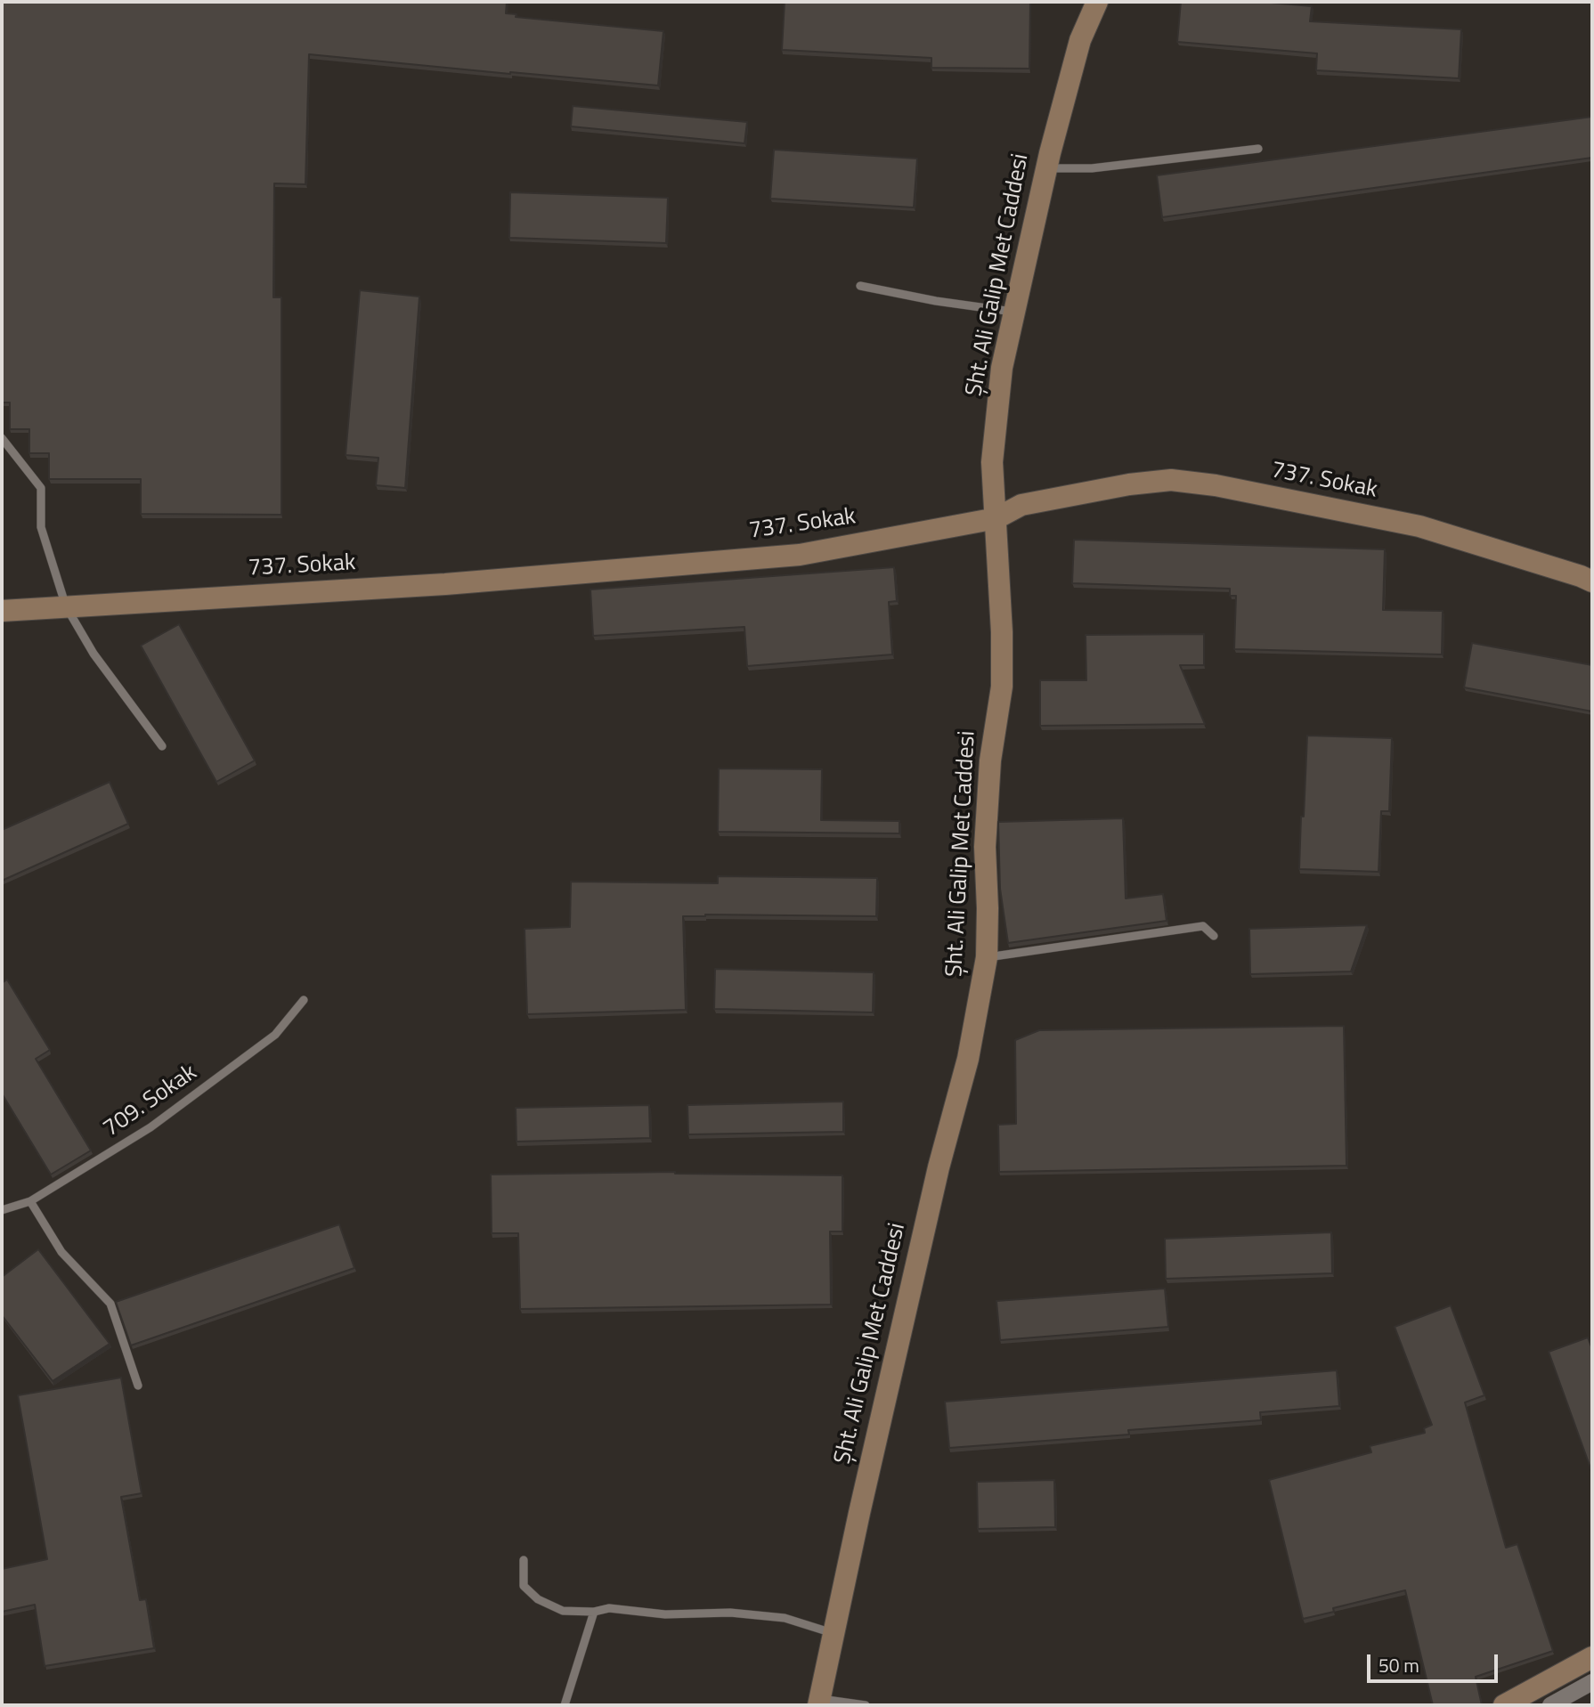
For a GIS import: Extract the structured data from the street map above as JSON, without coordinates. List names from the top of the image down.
{
  "streets": {
    "street": ["Şht. Ali Galip Met Caddesi", "737. Sokak"],
    "lane": ["709. Sokak"]
  },
  "crossings": [
    ["Şht. Ali Galip Met Caddesi", "737. Sokak"]
  ],
  "scale_bar": "50 m"
}
